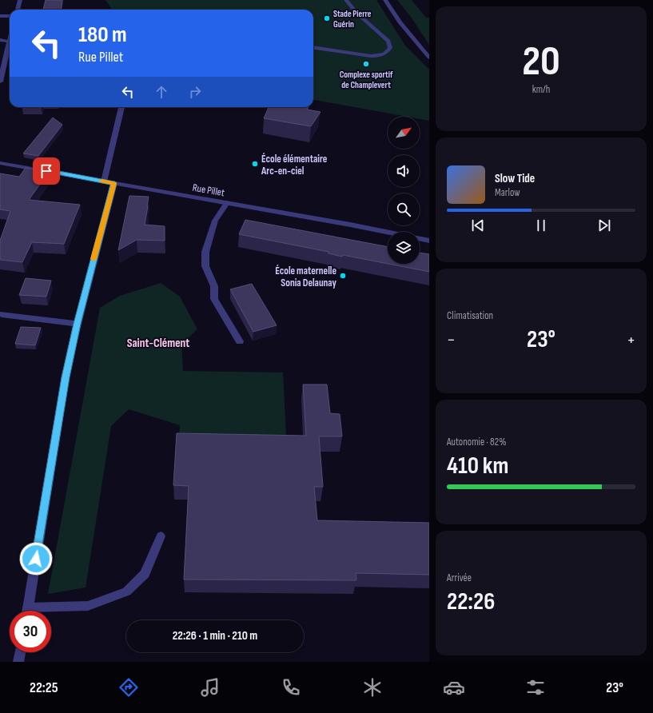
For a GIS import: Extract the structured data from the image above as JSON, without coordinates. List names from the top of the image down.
{
  "streets": {
    "street": ["Rue Pillet"]
  },
  "districts": ["Saint-Clément"],
  "places": [
    "Stade Pierre Guérin",
    "Complexe sportif de Champlevert",
    "École élémentaire Arc-en-ciel",
    "École maternelle Sonia Delaunay"
  ],
  "north": "top right",
  "page": {
    "tile": [
      ["20", "km/h"],
      "Climatisation",
      ["Autonomie · 82%", "410 km"],
      ["Arrivée", "22:26"]
    ],
    "turn": ["180 m", "Rue Pillet"],
    "song": ["Slow Tide", "Marlow"],
    "heat": ["−", "23°", "+"],
    "limit": "30",
    "trip": "22:26 · 1 min · 210 m",
    "tabs": ["22:25", "23°"]
  }
}
